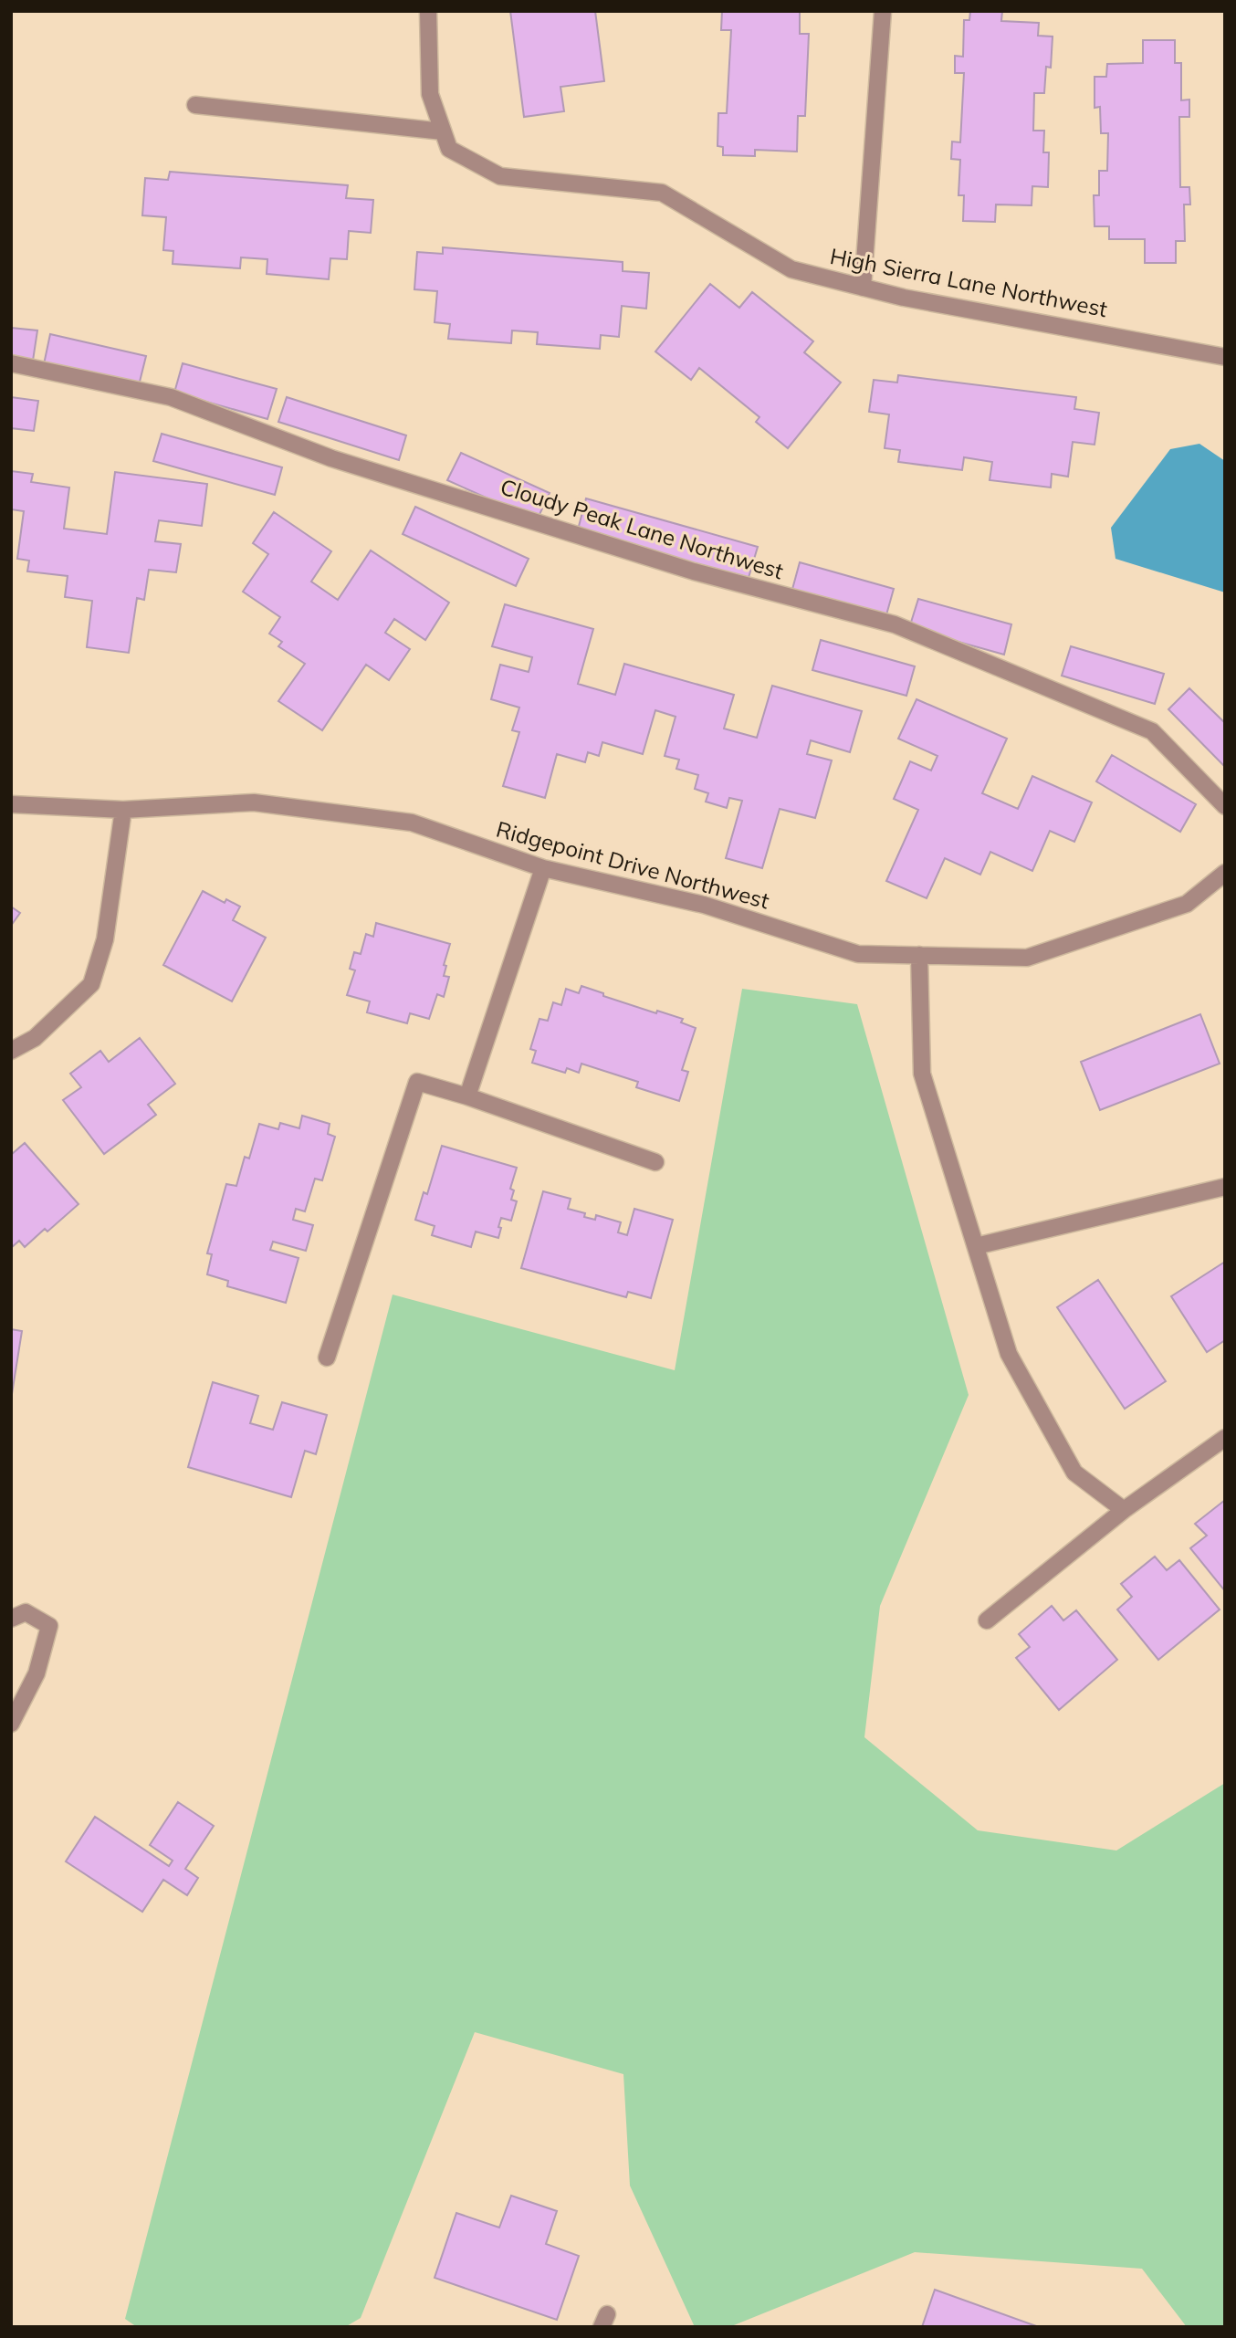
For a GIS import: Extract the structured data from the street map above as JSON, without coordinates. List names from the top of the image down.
{
  "streets": {
    "street": ["High Sierra Lane Northwest", "Cloudy Peak Lane Northwest", "Ridgepoint Drive Northwest"]
  }
}
